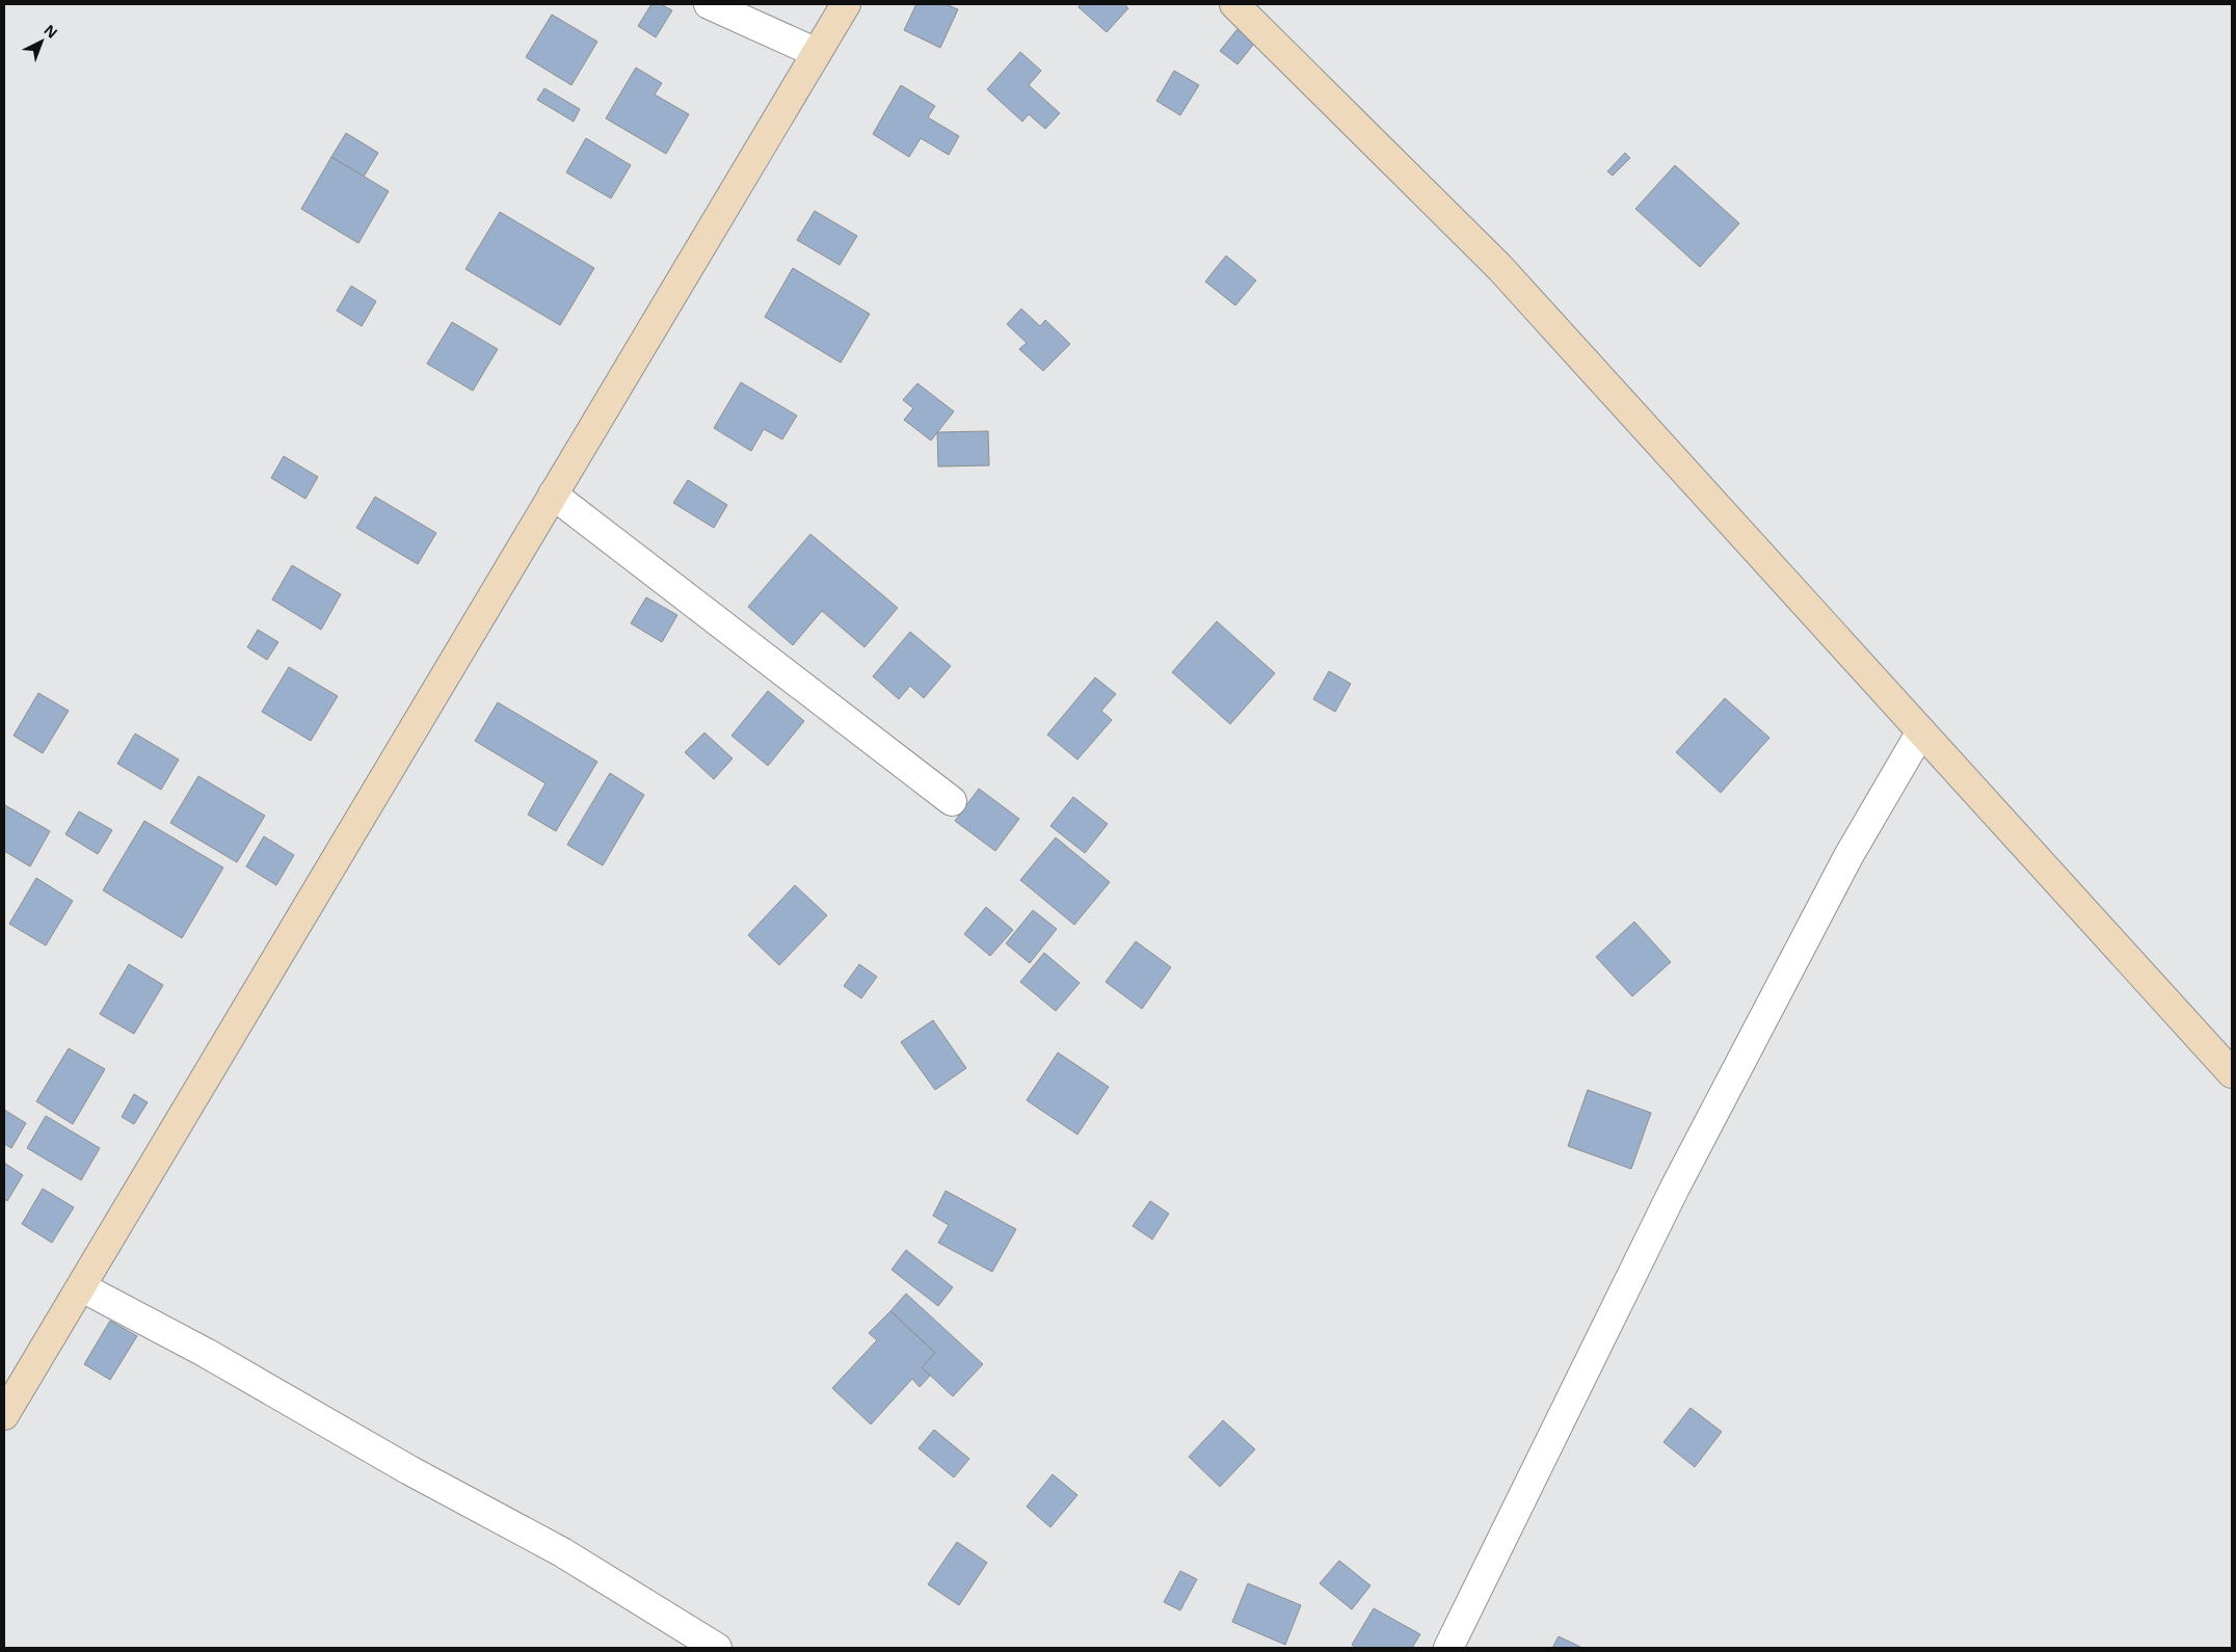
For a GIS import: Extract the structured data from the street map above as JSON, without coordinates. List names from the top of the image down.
{
  "north": "top right"
}
